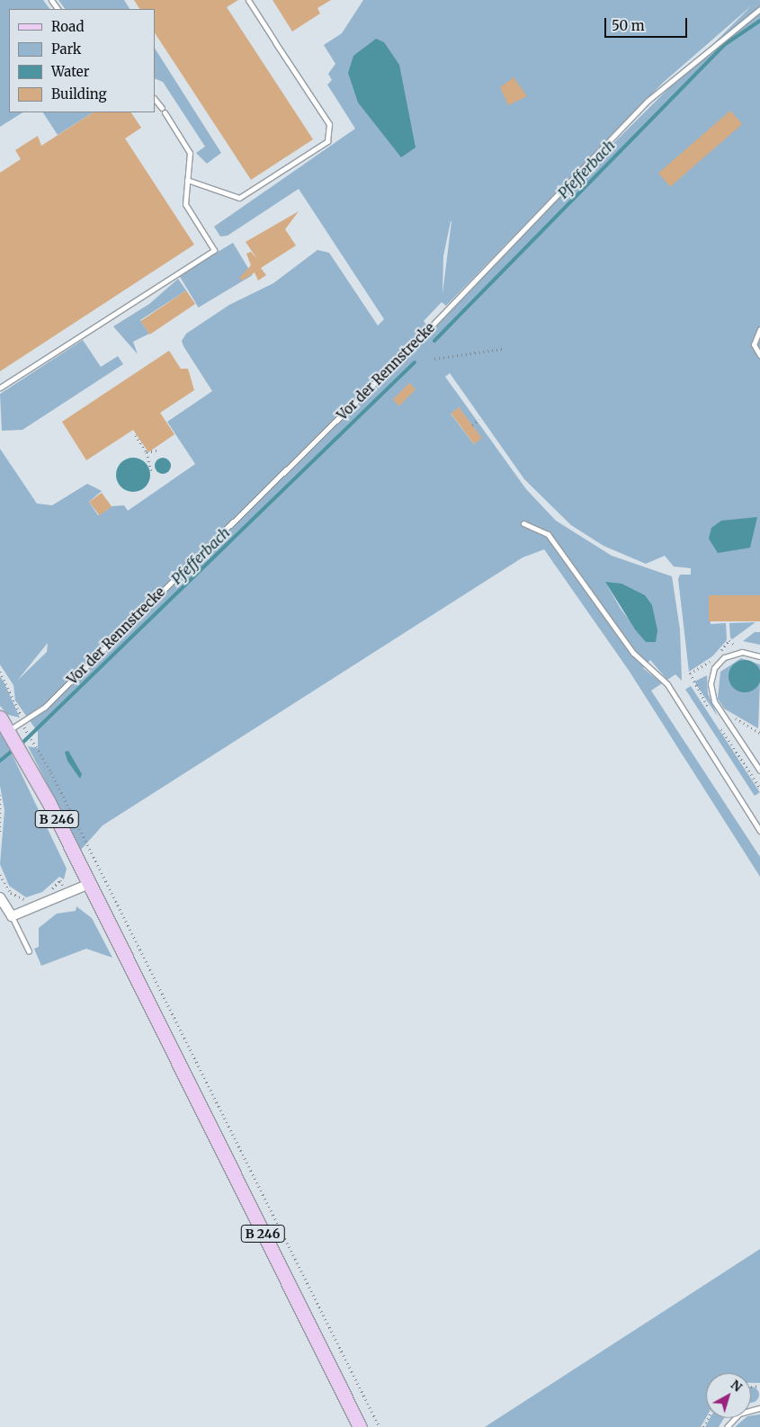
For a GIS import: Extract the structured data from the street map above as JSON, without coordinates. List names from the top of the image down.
{
  "streets": {
    "main road": ["B 246"],
    "lane": ["Vor der Rennstrecke"]
  },
  "crossings": [
    ["Vor der Rennstrecke", "B 246"]
  ],
  "water": ["Pfefferbach"],
  "legend": [
    "Road",
    "Park",
    "Water",
    "Building"
  ],
  "scale_bar": "50 m",
  "north": "top right"
}
